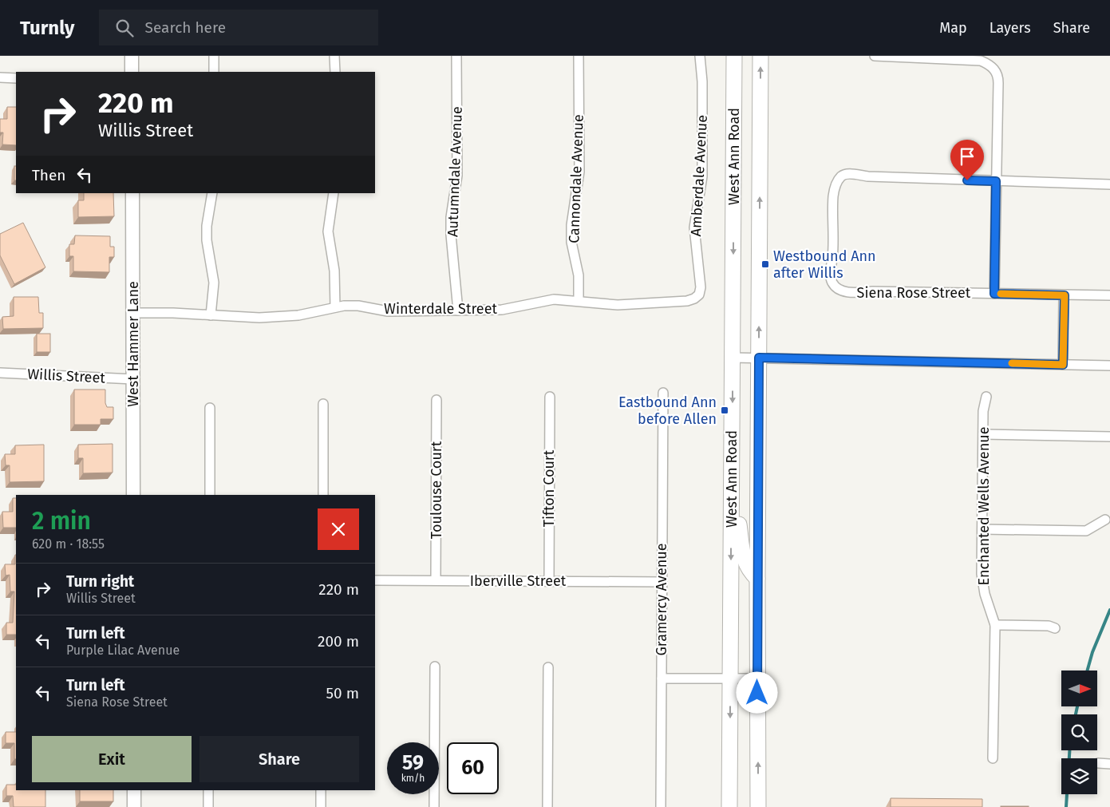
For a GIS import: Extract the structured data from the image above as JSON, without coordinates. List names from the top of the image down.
{
  "streets": {
    "main road": ["West Ann Road"],
    "street": [
      "Autumndale Avenue",
      "Amberdale Avenue",
      "Cannondale Avenue",
      "Siena Rose Street",
      "Winterdale Street",
      "West Hammer Lane",
      "Willis Street",
      "Tifton Court",
      "Toulouse Court",
      "Enchanted Wells Avenue",
      "Iberville Street",
      "Gramercy Avenue"
    ]
  },
  "crossings": [
    ["Autumndale Avenue", "Winterdale Street"],
    ["Amberdale Avenue", "Winterdale Street"],
    ["Cannondale Avenue", "Winterdale Street"],
    ["Winterdale Street", "West Hammer Lane"],
    ["West Hammer Lane", "Willis Street"],
    ["Tifton Court", "Iberville Street"],
    ["Toulouse Court", "Iberville Street"],
    ["Iberville Street", "Gramercy Avenue"]
  ],
  "places": {
    "transit": ["Westbound Ann after Willis", "Eastbound Ann before Allen"]
  },
  "north": "right",
  "page": {
    "header": "Turnly",
    "search": "Search here",
    "nav": ["Map", "Layers", "Share"],
    "turn": ["220 m", "Willis Street"],
    "then": "Then",
    "heading": ["2 min", "620 m · 18:55"],
    "list": [
      {
        "name": "Turn right",
        "note": "Willis Street",
        "value": "220 m"
      },
      {
        "name": "Turn left",
        "note": "Purple Lilac Avenue",
        "value": "200 m"
      },
      {
        "name": "Turn left",
        "note": "Siena Rose Street",
        "value": "50 m"
      }
    ],
    "buttons": ["Exit", "Share"],
    "speed": "59 km/h",
    "limit": "60"
  }
}
